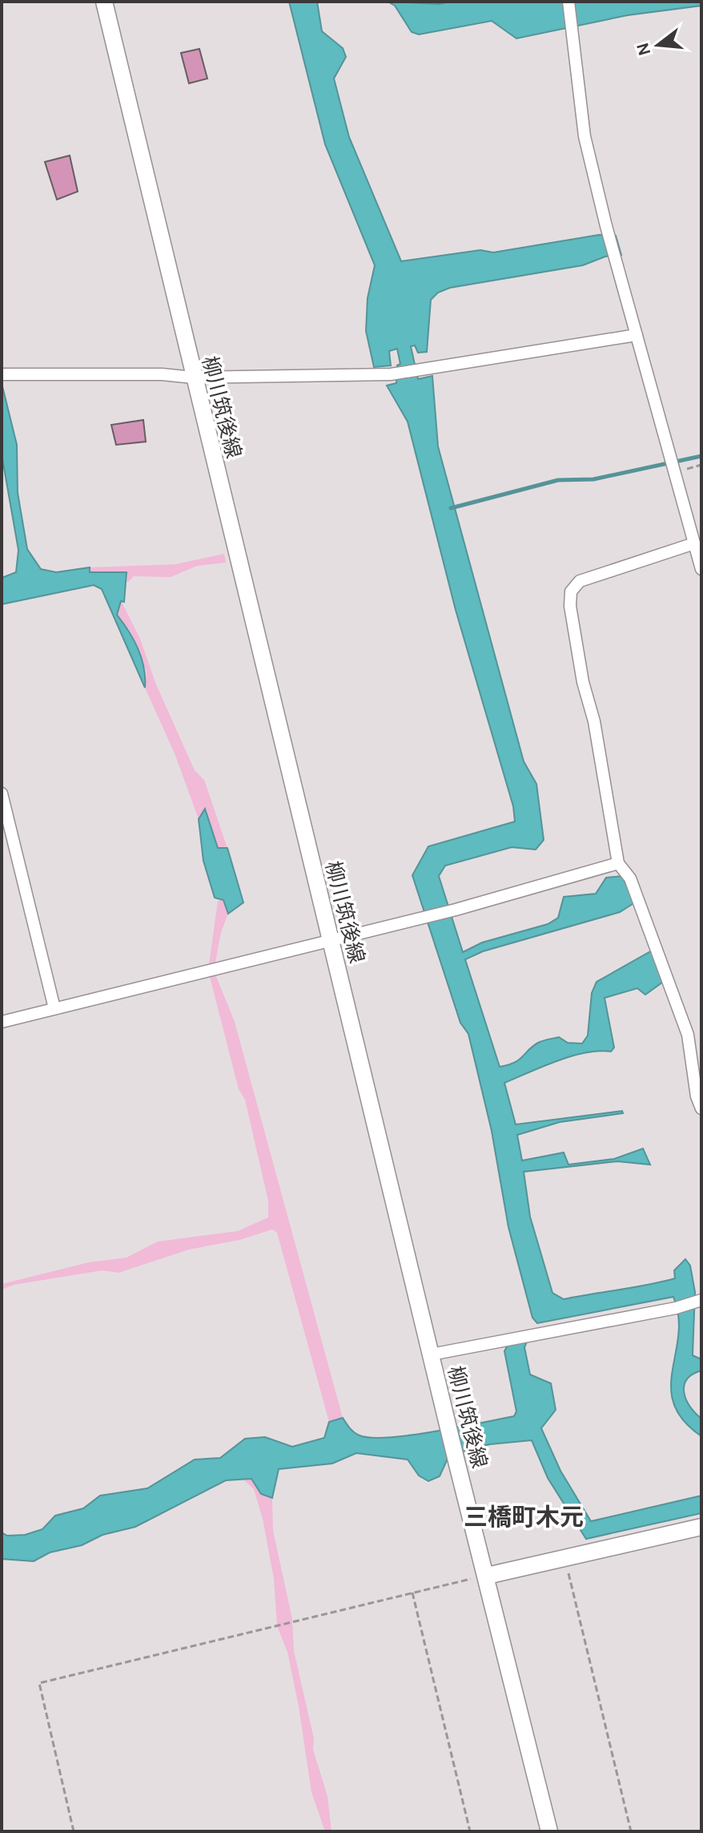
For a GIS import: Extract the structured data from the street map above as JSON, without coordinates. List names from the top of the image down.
{
  "streets": {
    "main road": ["柳川筑後線"]
  },
  "districts": ["三橋町木元"],
  "north": "left"
}
